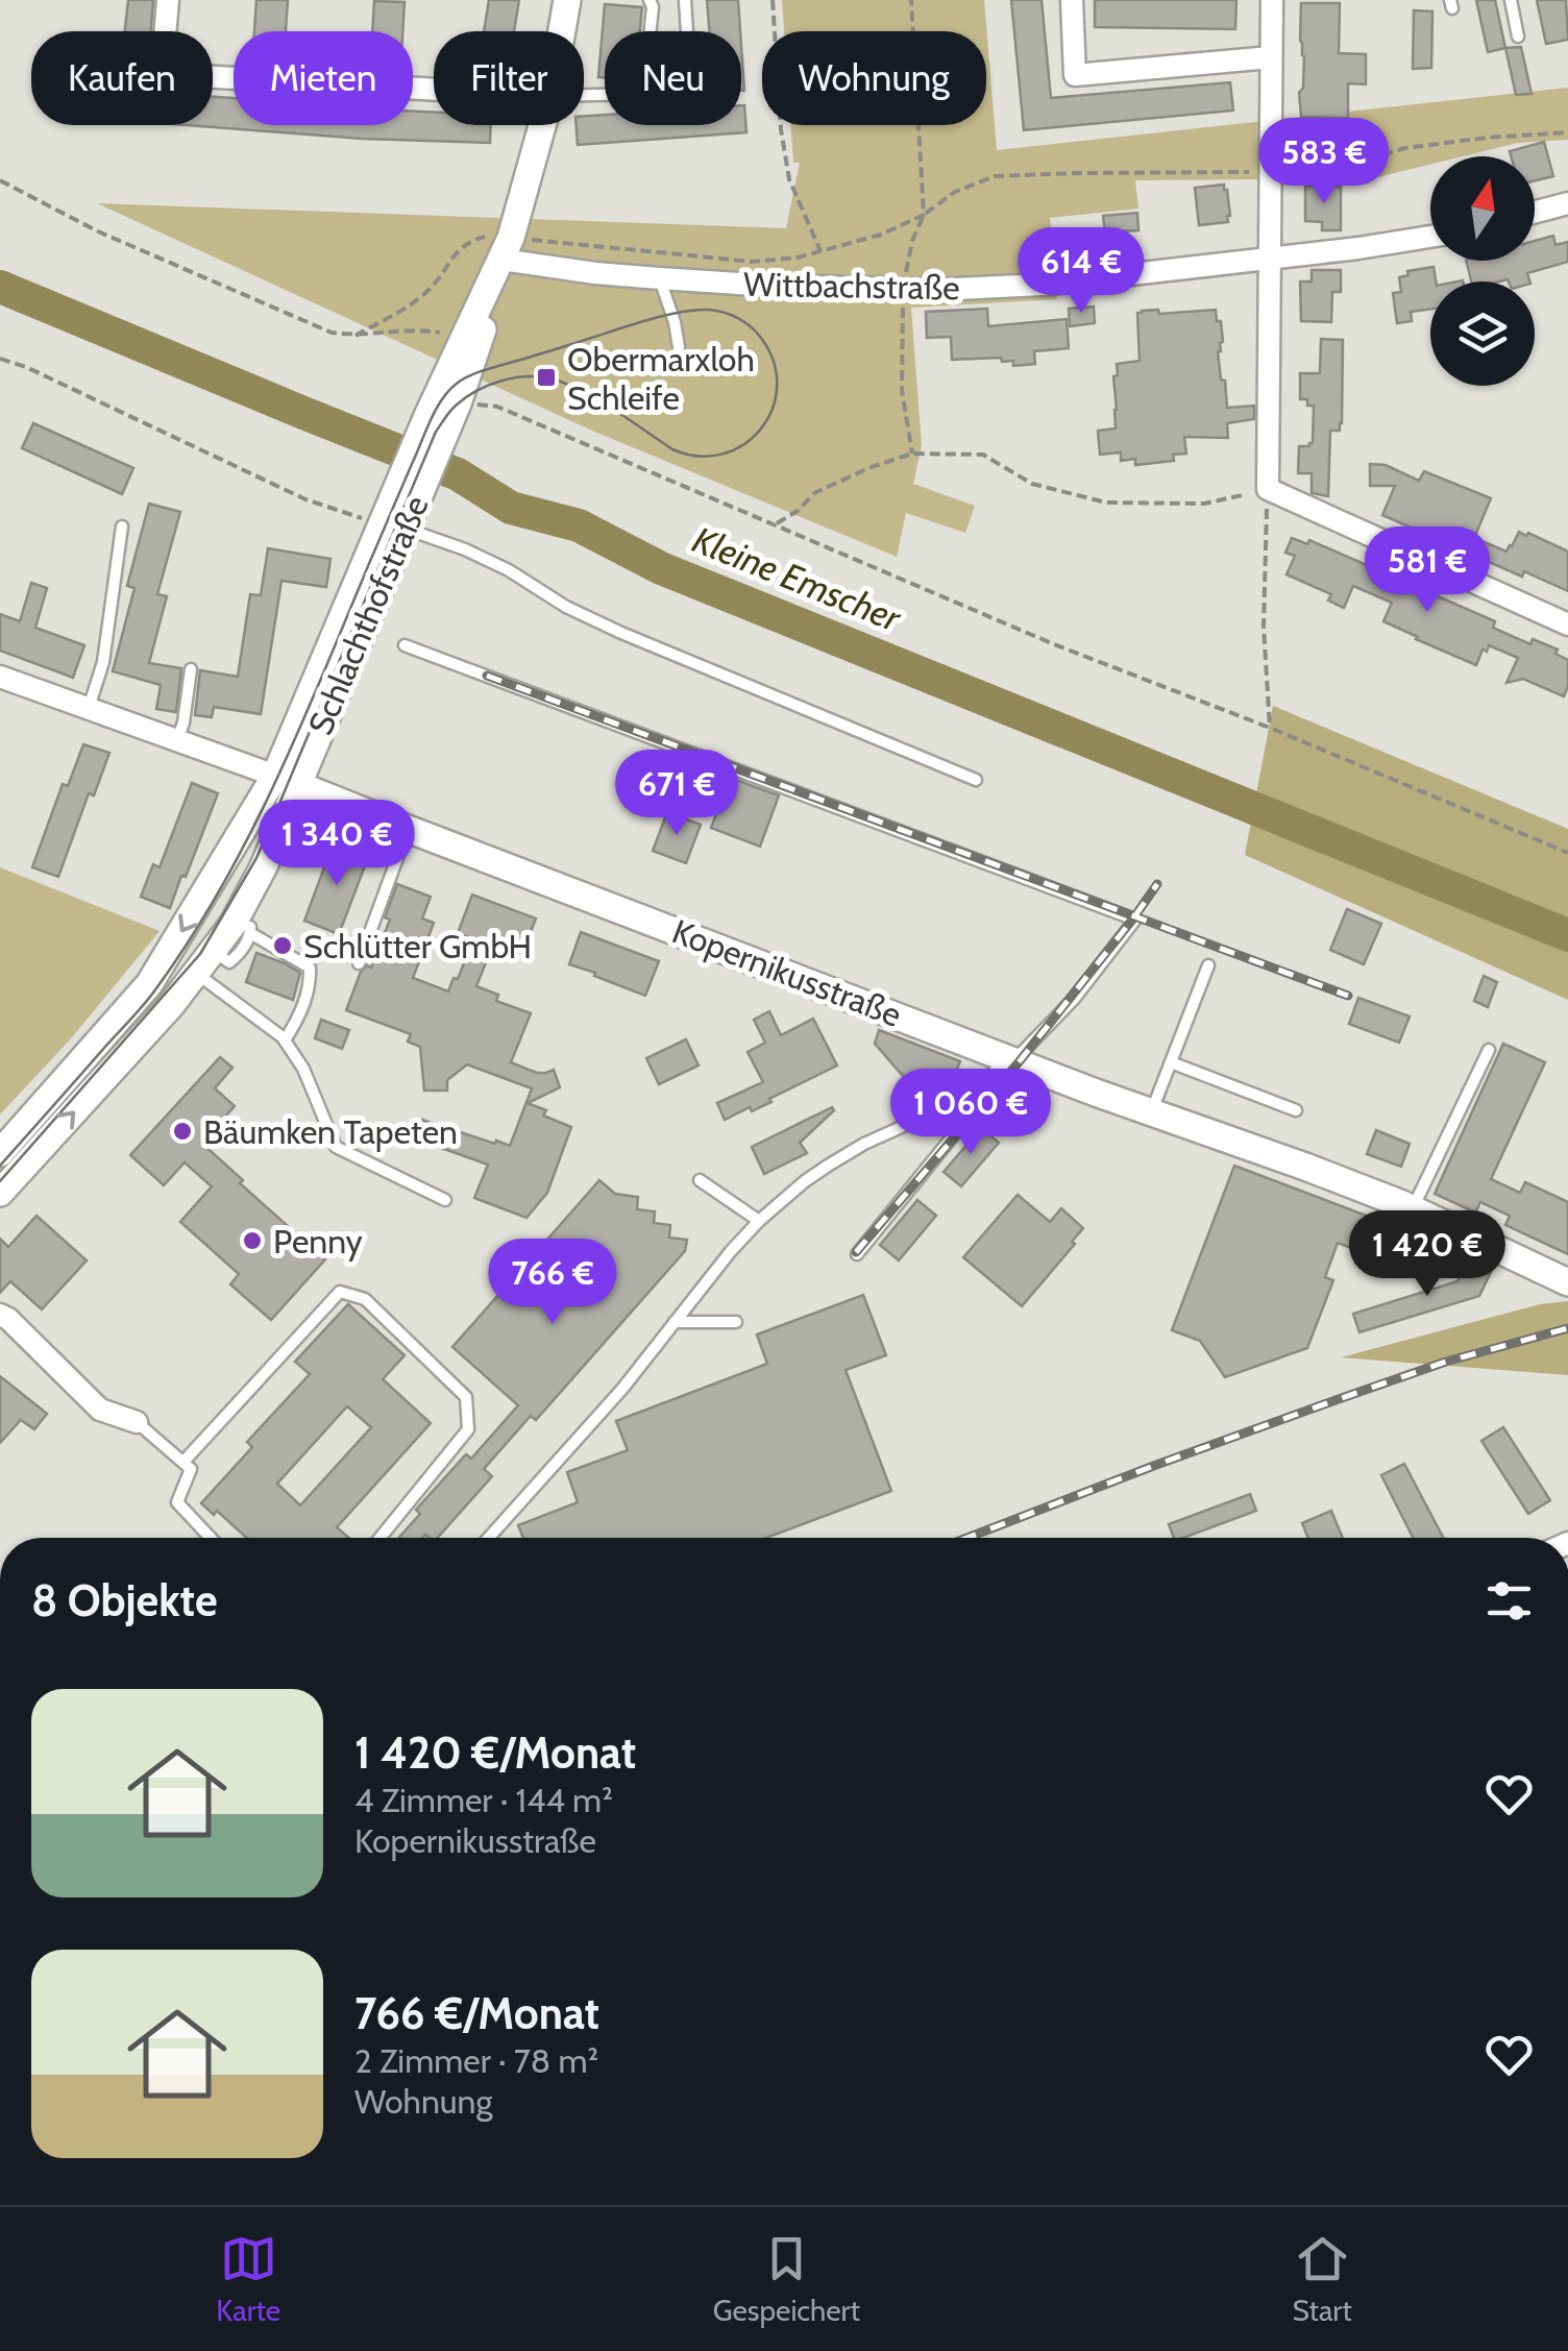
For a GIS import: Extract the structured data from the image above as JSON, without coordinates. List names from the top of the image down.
{
  "streets": {
    "street": ["Wittbachstraße", "Schlachthofstraße", "Kopernikusstraße"]
  },
  "crossings": [
    ["Wittbachstraße", "Schlachthofstraße"],
    ["Schlachthofstraße", "Kopernikusstraße"]
  ],
  "water": ["Kleine Emscher"],
  "places": {
    "transit": ["Obermarxloh Schleife"],
    "other": ["Schlütter GmbH", "Bäumken Tapeten", "Penny"]
  },
  "north": "top",
  "page": {
    "chip": [
      "Kaufen",
      "Mieten",
      "Filter",
      "Neu",
      "Wohnung"
    ],
    "price": [
      "583 €",
      "614 €",
      "581 €",
      "671 €",
      "1 340 €",
      "1 060 €",
      "1 420 €",
      "766 €"
    ],
    "heading": "8 Objekte",
    "list": [
      {
        "name": "1 420 €/Monat",
        "note": "4 Zimmer · 144 m² · Kopernikusstraße"
      },
      {
        "name": "766 €/Monat",
        "note": "2 Zimmer · 78 m² · Wohnung"
      }
    ],
    "tabs": ["Karte", "Gespeichert", "Start"]
  }
}
